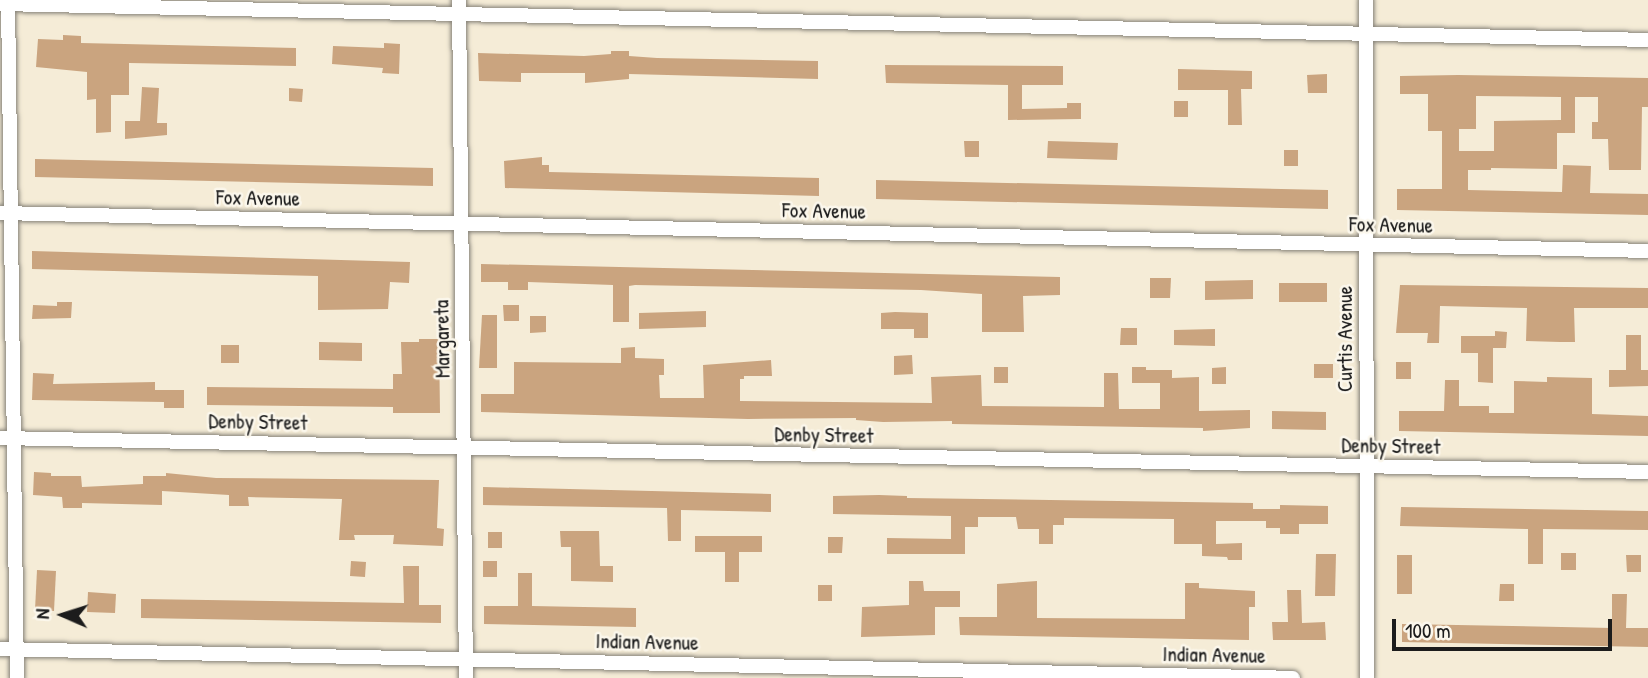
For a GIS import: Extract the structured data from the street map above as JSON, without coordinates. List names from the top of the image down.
{
  "streets": {
    "street": [
      "Fox Avenue",
      "Margareta",
      "Curtis Avenue",
      "Denby Street",
      "Indian Avenue"
    ]
  },
  "crossings": [
    ["Fox Avenue", "Margareta"],
    ["Fox Avenue", "Curtis Avenue"],
    ["Margareta", "Denby Street"],
    ["Margareta", "Indian Avenue"],
    ["Curtis Avenue", "Denby Street"]
  ],
  "scale_bar": "100 m",
  "north": "left"
}
